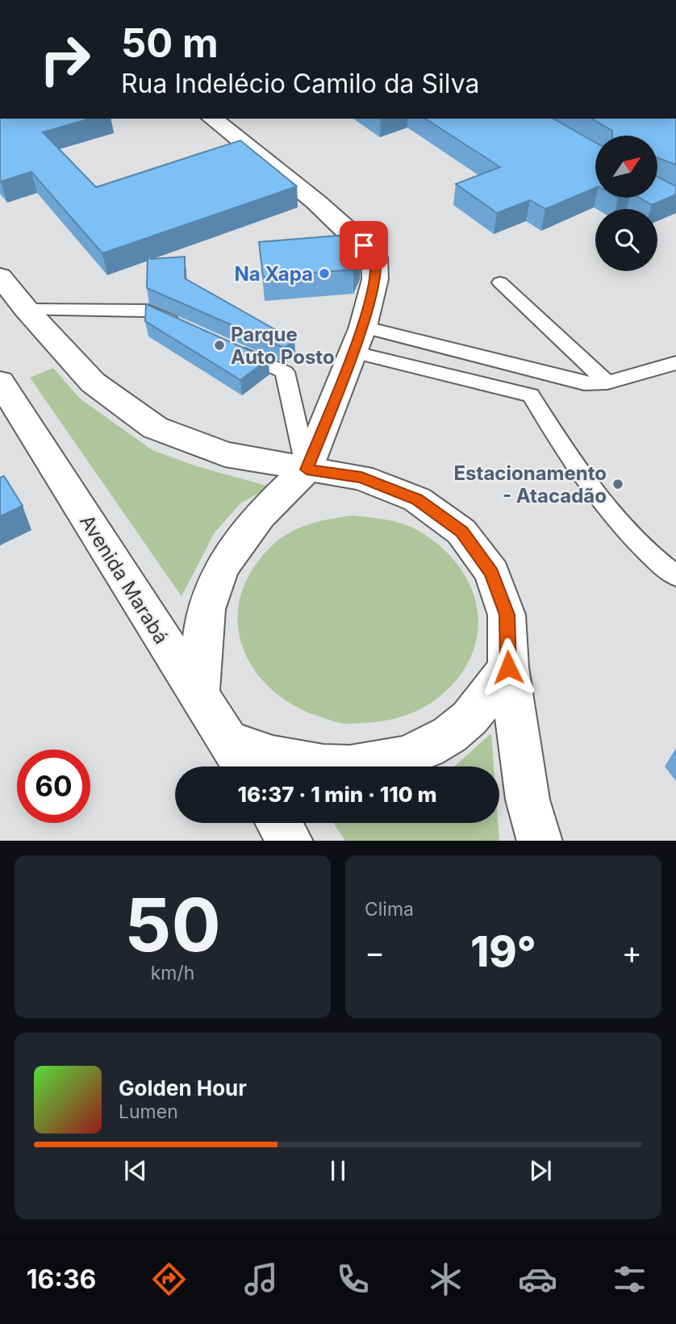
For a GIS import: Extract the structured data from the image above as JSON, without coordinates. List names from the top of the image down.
{
  "streets": {
    "main road": ["Avenida Marabá"]
  },
  "places": ["Na Xapa", "Parque Auto Posto", "Estacionamento - Atacadão"],
  "north": "top right",
  "page": {
    "turn": ["50 m", "Rua Indelécio Camilo da Silva"],
    "limit": "60",
    "trip": "16:37 · 1 min · 110 m",
    "tile": [
      ["50", "km/h"],
      "Clima"
    ],
    "heat": ["−", "19°", "+"],
    "song": ["Golden Hour", "Lumen"],
    "tabs": "16:36"
  }
}
